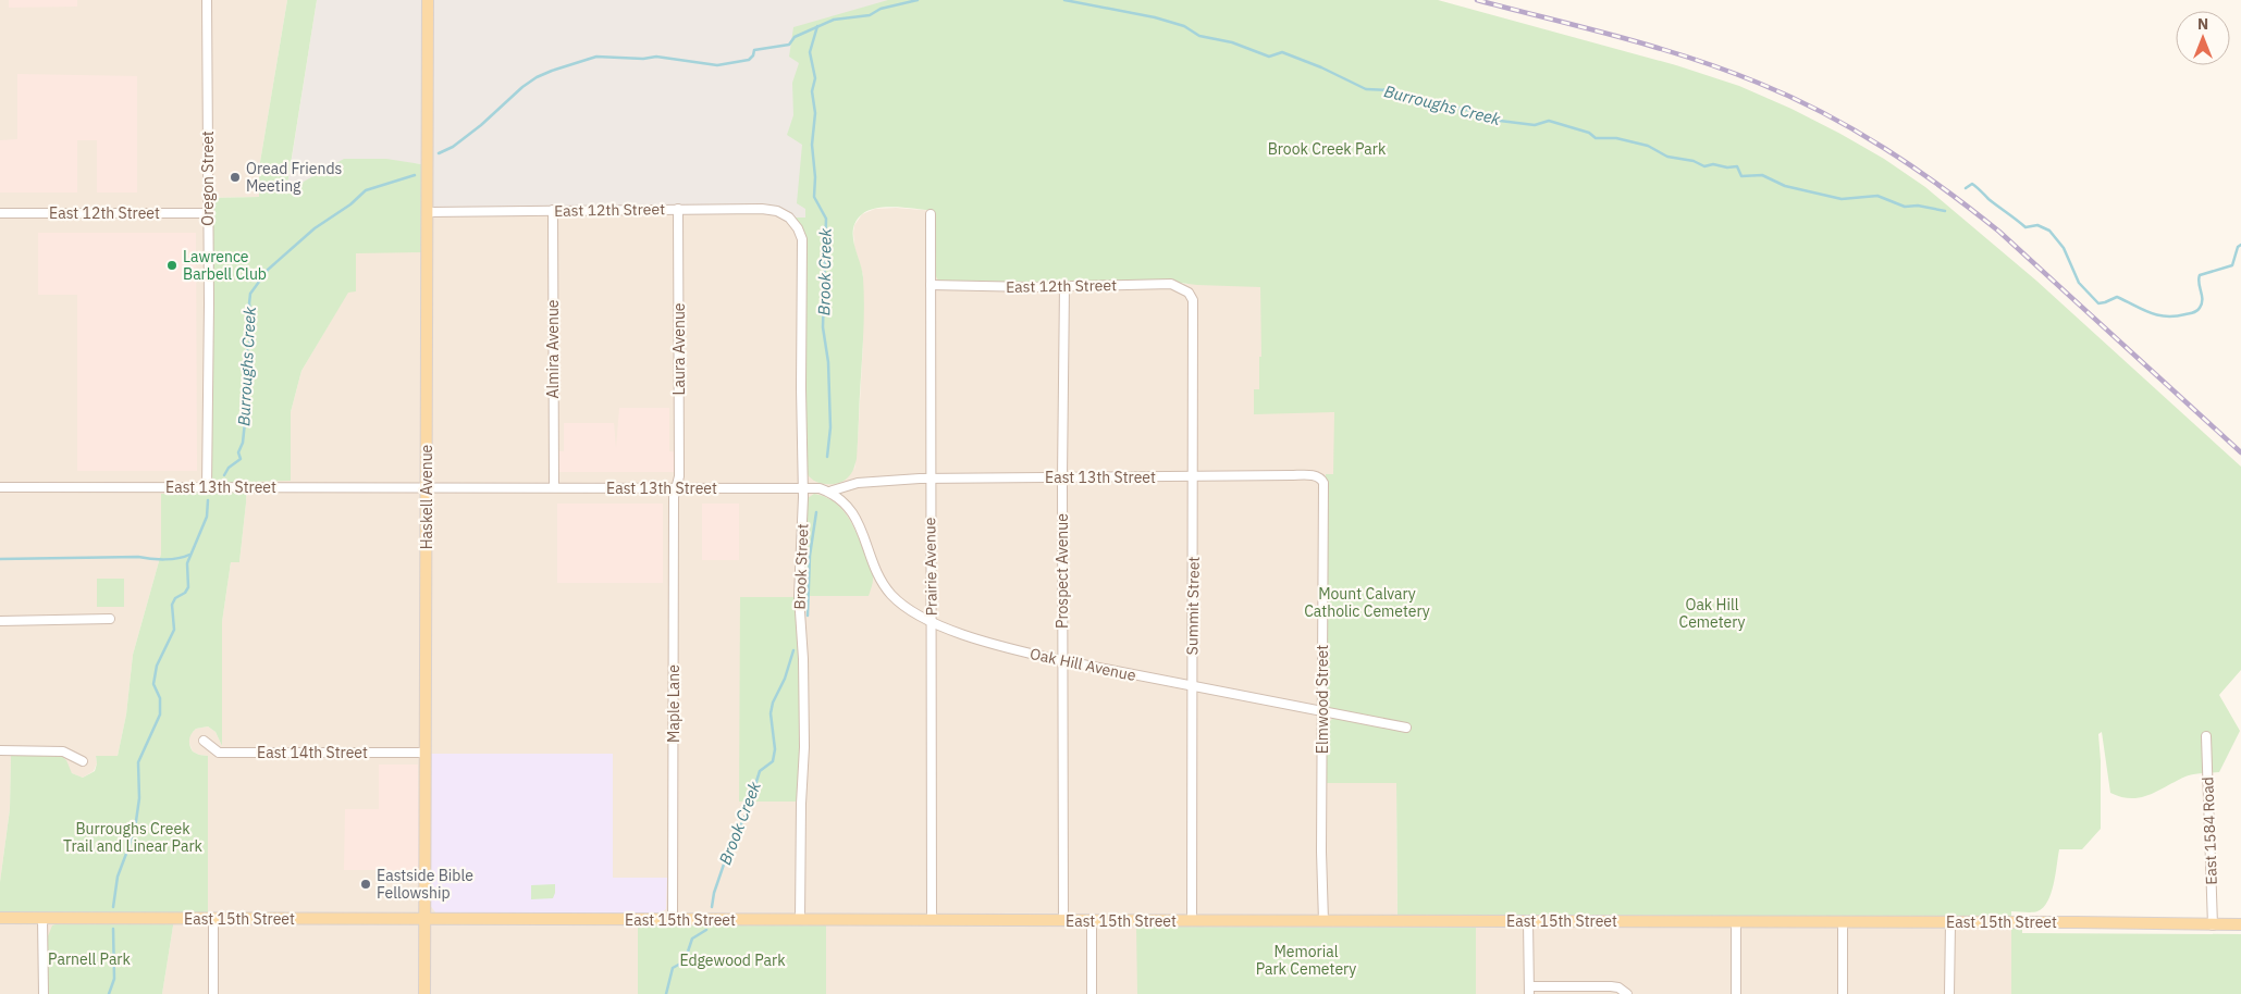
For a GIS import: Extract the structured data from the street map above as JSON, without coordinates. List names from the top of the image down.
{
  "streets": {
    "main road": ["Haskell Avenue", "East 15th Street"],
    "street": [
      "Oregon Street",
      "East 12th Street",
      "Almira Avenue",
      "Laura Avenue",
      "East 13th Street",
      "Brook Street",
      "Prairie Avenue",
      "Prospect Avenue",
      "Summit Street",
      "Oak Hill Avenue",
      "Elmwood Street",
      "Maple Lane",
      "East 14th Street",
      "East 1584 Road"
    ]
  },
  "crossings": [
    ["Oregon Street", "East 12th Street"],
    ["Oregon Street", "East 13th Street"],
    ["East 12th Street", "Almira Avenue"],
    ["East 12th Street", "Laura Avenue"],
    ["East 12th Street", "Haskell Avenue"],
    ["East 12th Street", "Brook Street"],
    ["East 12th Street", "Prairie Avenue"],
    ["East 12th Street", "Prospect Avenue"],
    ["East 12th Street", "Summit Street"],
    ["Almira Avenue", "East 13th Street"],
    ["Laura Avenue", "East 13th Street"],
    ["Laura Avenue", "Maple Lane"],
    ["East 13th Street", "Haskell Avenue"],
    ["East 13th Street", "Brook Street"],
    ["East 13th Street", "Prairie Avenue"],
    ["East 13th Street", "Prospect Avenue"],
    ["East 13th Street", "Summit Street"],
    ["East 13th Street", "Oak Hill Avenue"],
    ["East 13th Street", "Elmwood Street"],
    ["East 13th Street", "Maple Lane"],
    ["Haskell Avenue", "East 14th Street"],
    ["Haskell Avenue", "East 15th Street"],
    ["Brook Street", "East 15th Street"],
    ["Prairie Avenue", "Oak Hill Avenue"],
    ["Prairie Avenue", "East 15th Street"],
    ["Prospect Avenue", "Oak Hill Avenue"],
    ["Prospect Avenue", "East 15th Street"],
    ["Summit Street", "Oak Hill Avenue"],
    ["Summit Street", "East 15th Street"],
    ["Oak Hill Avenue", "Elmwood Street"],
    ["Elmwood Street", "East 15th Street"],
    ["Maple Lane", "East 15th Street"],
    ["East 1584 Road", "East 15th Street"]
  ],
  "water": ["Burroughs Creek", "Brook Creek"],
  "parks": [
    "Brook Creek Park",
    "Mount Calvary Catholic Cemetery",
    "Oak Hill Cemetery",
    "Burroughs Creek Trail and Linear Park",
    "Memorial Park Cemetery",
    "Parnell Park",
    "Edgewood Park"
  ],
  "places": ["Oread Friends Meeting", "Lawrence Barbell Club", "Eastside Bible Fellowship"],
  "north": "top"
}
